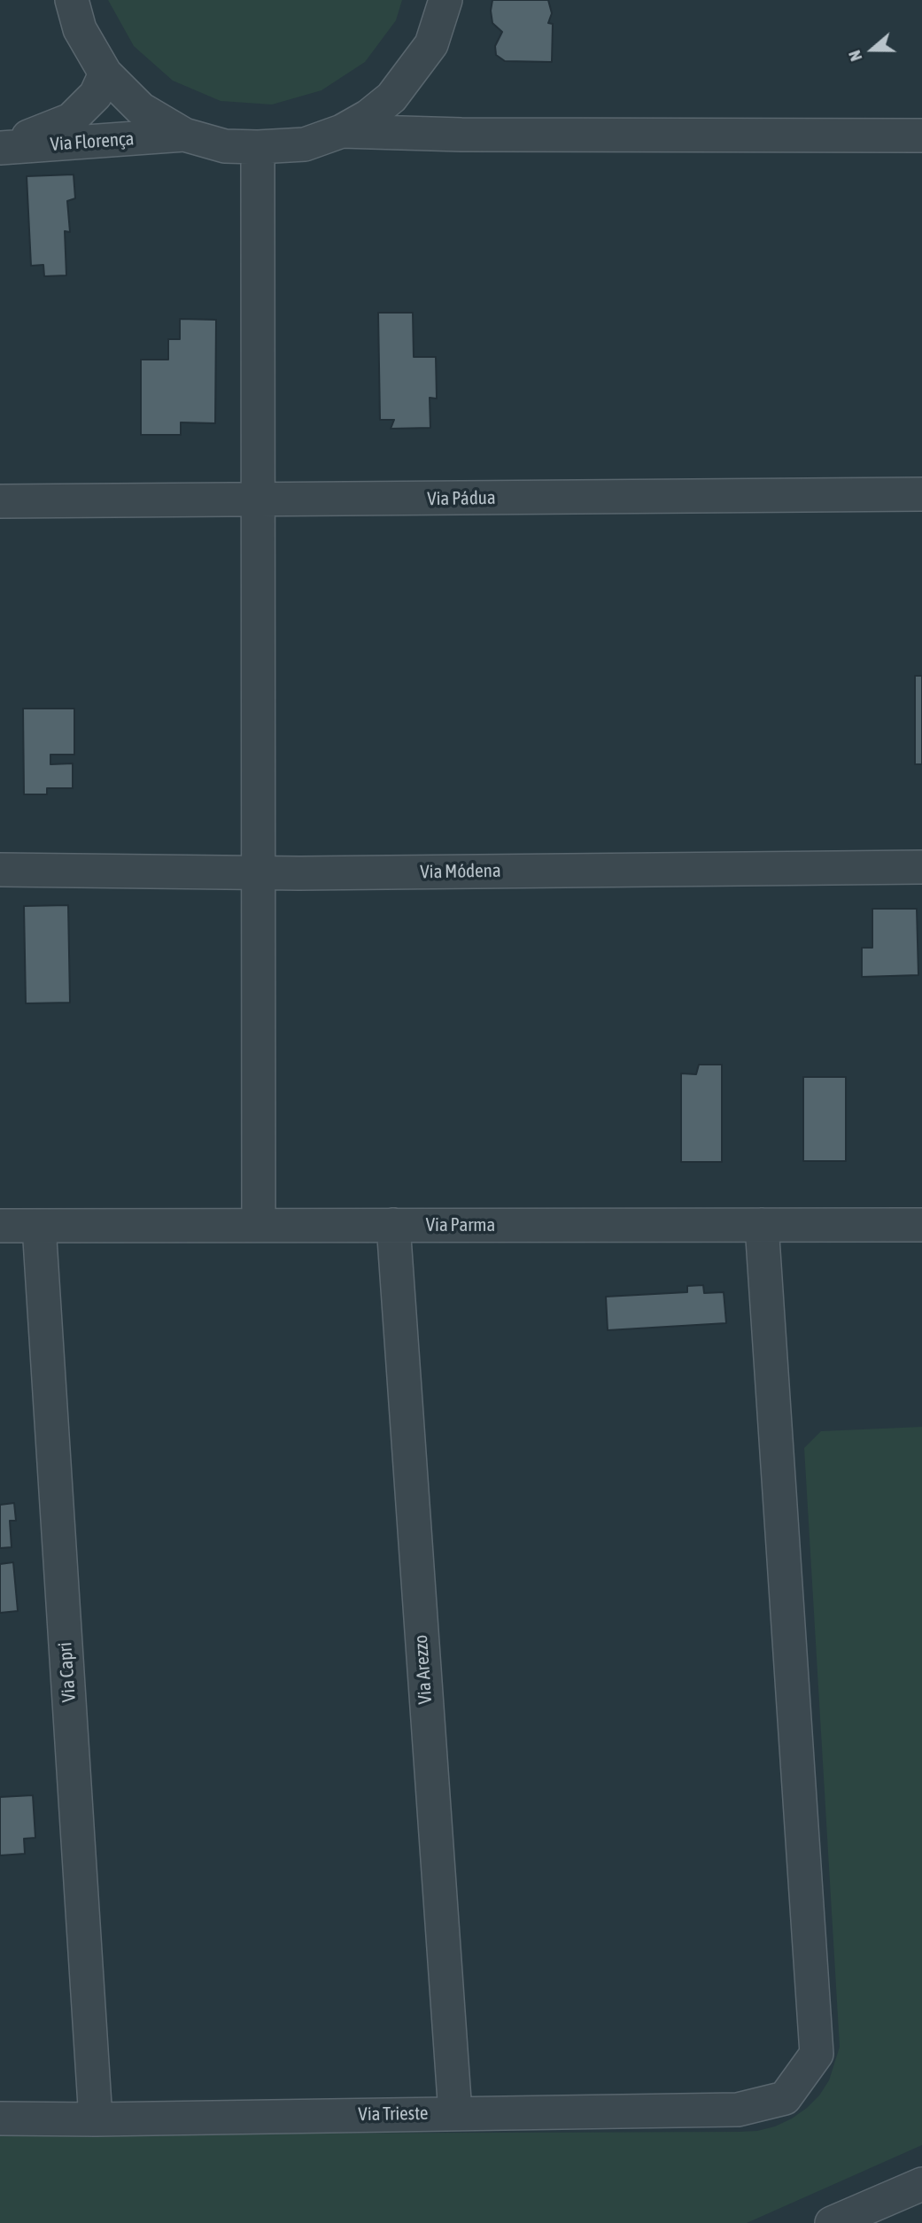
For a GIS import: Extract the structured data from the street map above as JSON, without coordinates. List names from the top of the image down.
{
  "streets": {
    "street": [
      "Via Florença",
      "Via Pádua",
      "Via Módena",
      "Via Parma",
      "Via Arezzo",
      "Via Capri",
      "Via Trieste"
    ]
  },
  "crossings": [
    ["Via Parma", "Via Arezzo"],
    ["Via Parma", "Via Capri"],
    ["Via Parma", "Via Trieste"],
    ["Via Arezzo", "Via Trieste"],
    ["Via Capri", "Via Trieste"]
  ],
  "north": "left"
}
